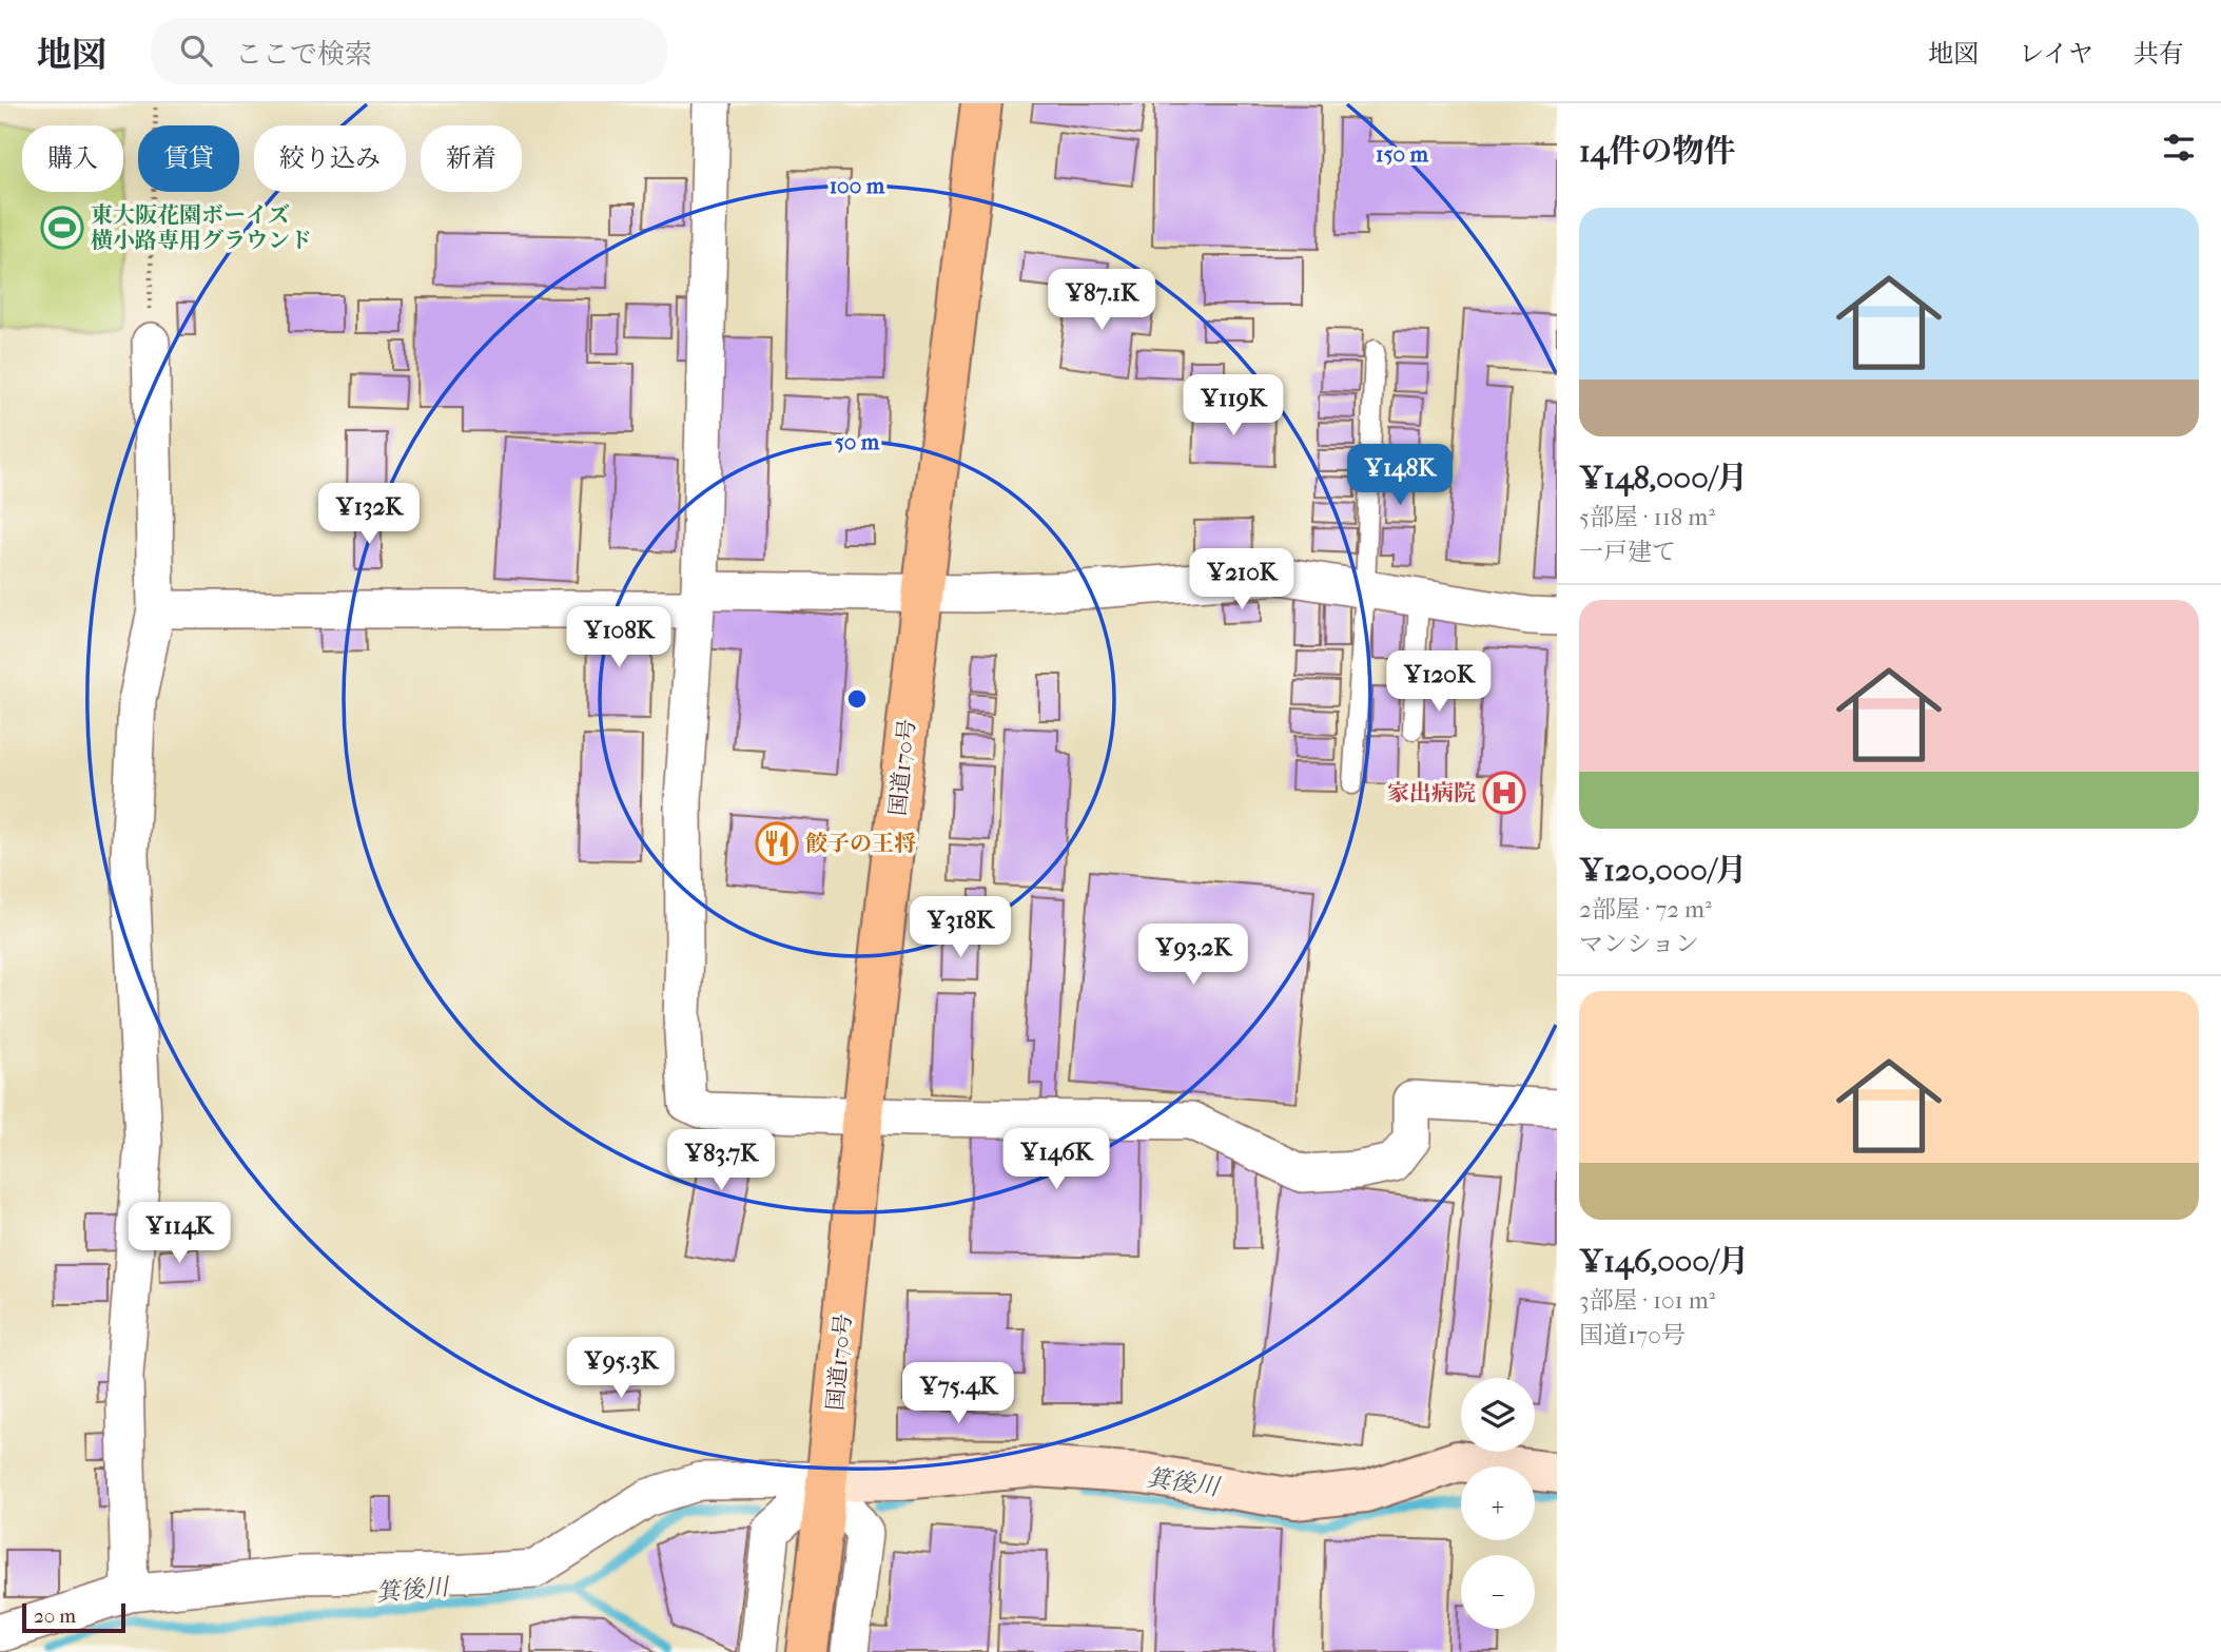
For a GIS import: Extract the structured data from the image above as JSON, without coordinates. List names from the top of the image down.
{
  "streets": {
    "highway": ["国道170号"]
  },
  "water": ["箕後川"],
  "places": {
    "sports": ["東大阪花園ボーイズ 横小路専用グラウンド"],
    "hospital": ["家出病院"],
    "restaurant": ["餃子の王将"]
  },
  "scale_bar": "20 m",
  "page": {
    "header": "地図",
    "search": "ここで検索",
    "nav": ["地図", "レイヤ", "共有"],
    "heading": "14件の物件",
    "chip": [
      "購入",
      "賃貸",
      "絞り込み",
      "新着"
    ],
    "list": [
      {
        "name": "¥148,000/月",
        "note": "5部屋 · 118 m² · 一戸建て"
      },
      {
        "name": "¥120,000/月",
        "note": "2部屋 · 72 m² · マンション"
      },
      {
        "name": "¥146,000/月",
        "note": "3部屋 · 101 m² · 国道170号"
      }
    ],
    "price": [
      "¥87.1K",
      "¥119K",
      "¥148K",
      "¥132K",
      "¥210K",
      "¥108K",
      "¥120K",
      "¥318K",
      "¥93.2K",
      "¥146K",
      "¥83.7K",
      "¥114K",
      "¥95.3K",
      "¥75.4K"
    ],
    "map_buttons": ["+", "−"],
    "scale": "20 m"
  },
  "rings": ["150 m", "100 m", "50 m"]
}
